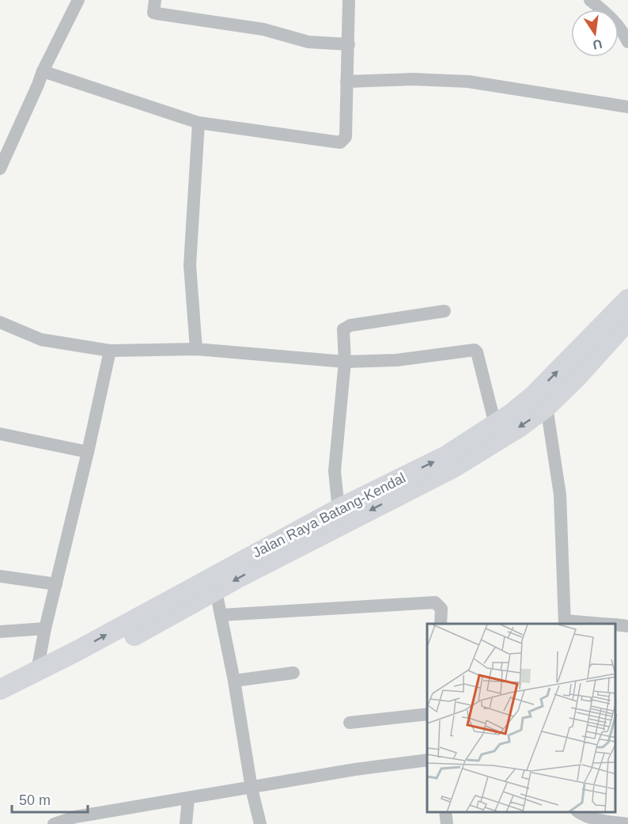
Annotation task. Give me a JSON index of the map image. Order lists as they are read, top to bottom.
{
  "streets": {
    "highway": ["Jalan Raya Batang-Kendal"]
  },
  "scale_bar": "50 m",
  "north": "bottom"
}
